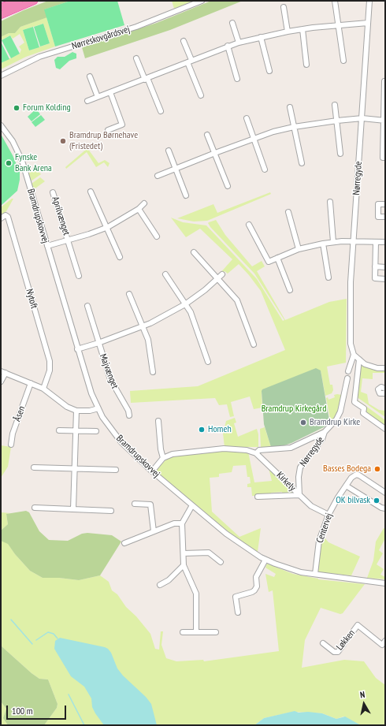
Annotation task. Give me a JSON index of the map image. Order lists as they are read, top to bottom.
{
  "streets": {
    "street": [
      "Nørreskovgårdsvej",
      "Nørregyde",
      "Bramdrupskovvej",
      "Aprilvænget",
      "Nytoft",
      "Majvænget",
      "Åsen",
      "Kirkely",
      "Centervej",
      "Løkken"
    ]
  },
  "crossings": [
    ["Nørregyde", "Kirkely"],
    ["Bramdrupskovvej", "Aprilvænget"],
    ["Bramdrupskovvej", "Majvænget"],
    ["Bramdrupskovvej", "Centervej"]
  ],
  "parks": ["Bramdrup Kirkegård"],
  "places": [
    "Forum Kolding",
    "Bramdrup Børnehave (Fristedet)",
    "Fynske Bank Arena",
    "Bramdrup Kirke",
    "Homeh",
    "Basses Bodega",
    "OK bilvask"
  ],
  "scale_bar": "100 m",
  "north": "top"
}
